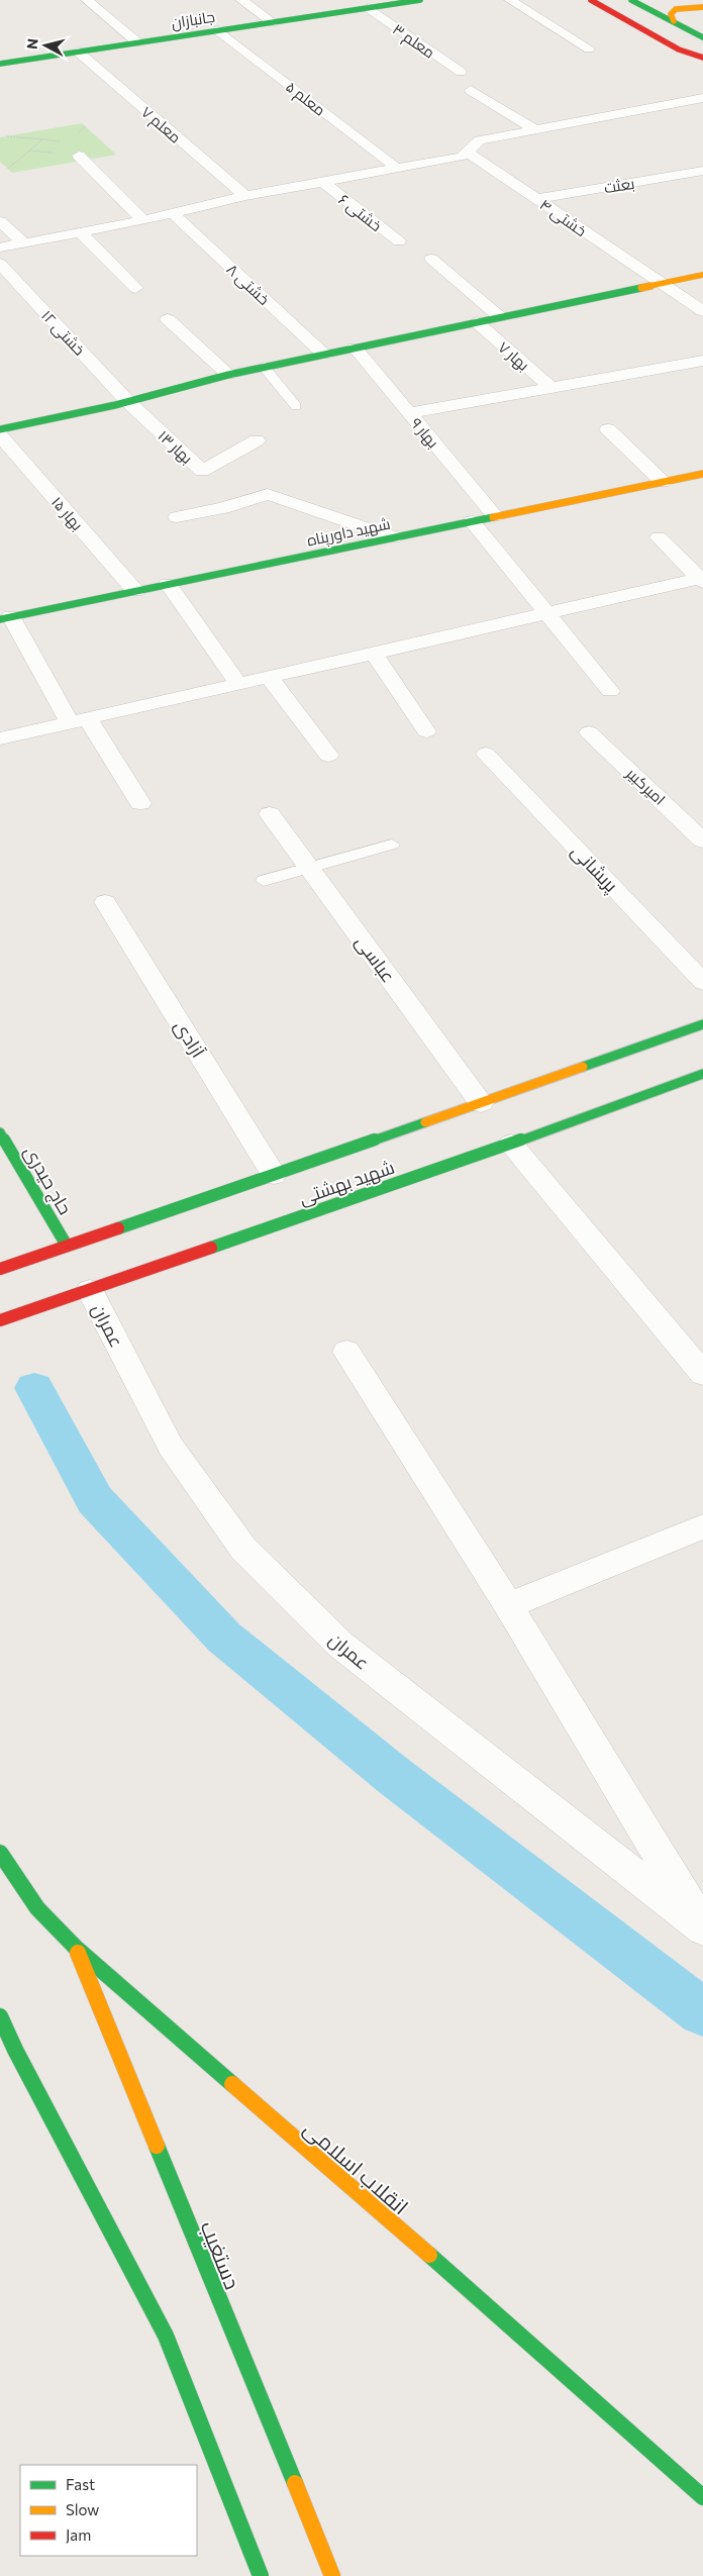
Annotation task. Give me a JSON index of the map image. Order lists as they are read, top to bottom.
{
  "streets": {
    "street": [
      "جانبازان",
      "معلم ۳",
      "معلم ۵",
      "معلم ۷",
      "بعثت",
      "خشتی ۶",
      "خشتی ۴",
      "خشتی ۸",
      "خشتی ۱۲",
      "بهار ۷",
      "بهار ۹",
      "بهار ۱۳",
      "بهار ۱۵",
      "شهید داورپناه",
      "امیرکبیر",
      "پریشانی",
      "عباسی",
      "آزادی",
      "حاج حیدری",
      "شهید بهشتی",
      "عمران",
      "انقلاب اسلامی",
      "دستغیب"
    ]
  },
  "crossings": [
    ["جانبازان", "معلم ۳"],
    ["جانبازان", "معلم ۵"],
    ["جانبازان", "معلم ۷"],
    ["بعثت", "خشتی ۴"],
    ["خشتی ۱۲", "بهار ۱۳"],
    ["بهار ۹", "شهید داورپناه"],
    ["بهار ۱۵", "شهید داورپناه"],
    ["عباسی", "شهید بهشتی"],
    ["آزادی", "شهید بهشتی"],
    ["حاج حیدری", "شهید بهشتی"],
    ["شهید بهشتی", "عمران"],
    ["انقلاب اسلامی", "دستغیب"]
  ],
  "legend": ["Fast", "Slow", "Jam"],
  "north": "left"
}
